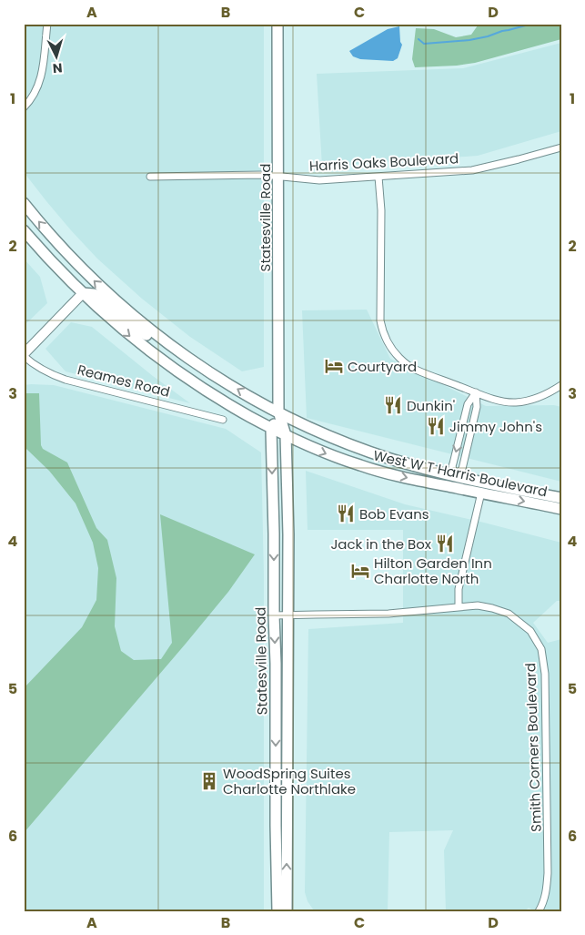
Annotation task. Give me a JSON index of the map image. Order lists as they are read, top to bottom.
{
  "streets": {
    "main road": ["Statesville Road", "Reames Road", "West W T Harris Boulevard"],
    "street": ["Harris Oaks Boulevard", "Smith Corners Boulevard"]
  },
  "crossings": [
    ["Harris Oaks Boulevard", "Statesville Road"],
    ["Statesville Road", "West W T Harris Boulevard"],
    ["Statesville Road", "Smith Corners Boulevard"],
    ["Reames Road", "West W T Harris Boulevard"]
  ],
  "places": {
    "hotel": ["Courtyard", "Hilton Garden Inn Charlotte North"],
    "restaurant": [
      "Dunkin'",
      "Jimmy John's",
      "Bob Evans",
      "Jack in the Box"
    ],
    "building": ["WoodSpring Suites Charlotte Northlake"]
  },
  "north": "bottom",
  "grid": {
    "columns": [
      "A",
      "B",
      "C",
      "D"
    ],
    "rows": [
      "1",
      "2",
      "3",
      "4",
      "5",
      "6"
    ]
  }
}
